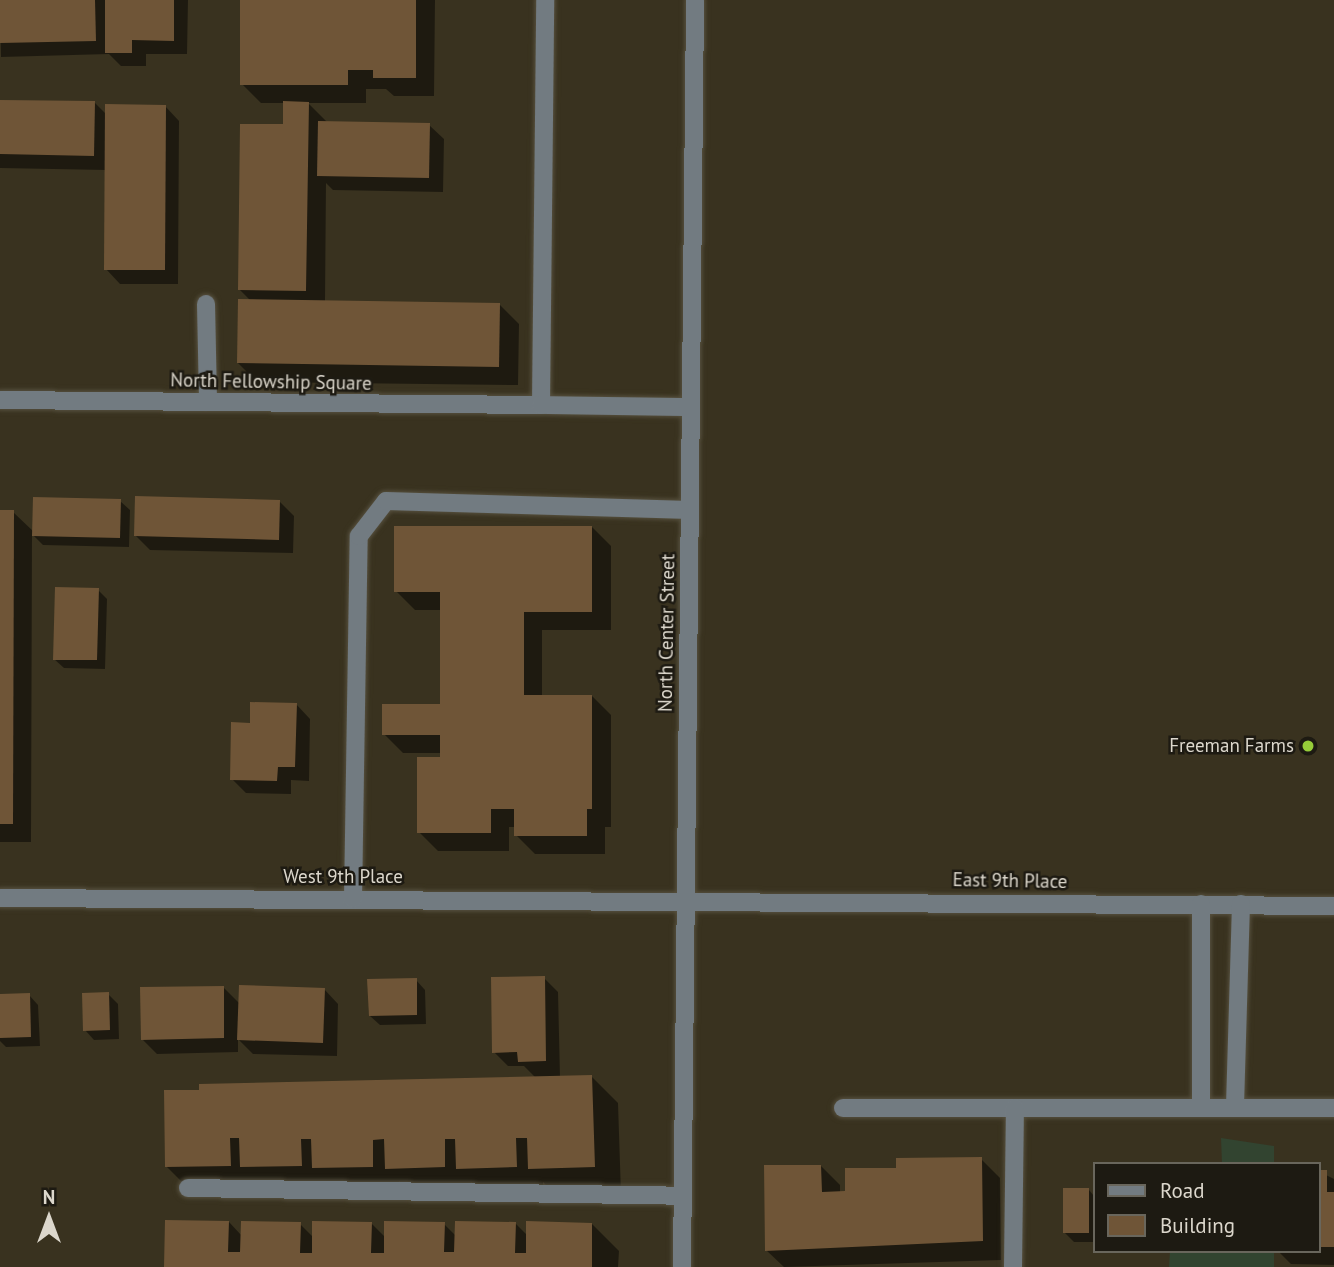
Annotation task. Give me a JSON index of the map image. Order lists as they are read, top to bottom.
{
  "streets": {
    "street": [
      "North Fellowship Square",
      "North Center Street",
      "West 9th Place",
      "East 9th Place"
    ]
  },
  "crossings": [
    ["North Fellowship Square", "North Center Street"],
    ["North Center Street", "West 9th Place"],
    ["North Center Street", "East 9th Place"],
    ["West 9th Place", "East 9th Place"]
  ],
  "places": ["Freeman Farms"],
  "legend": ["Road", "Building"],
  "north": "top"
}
